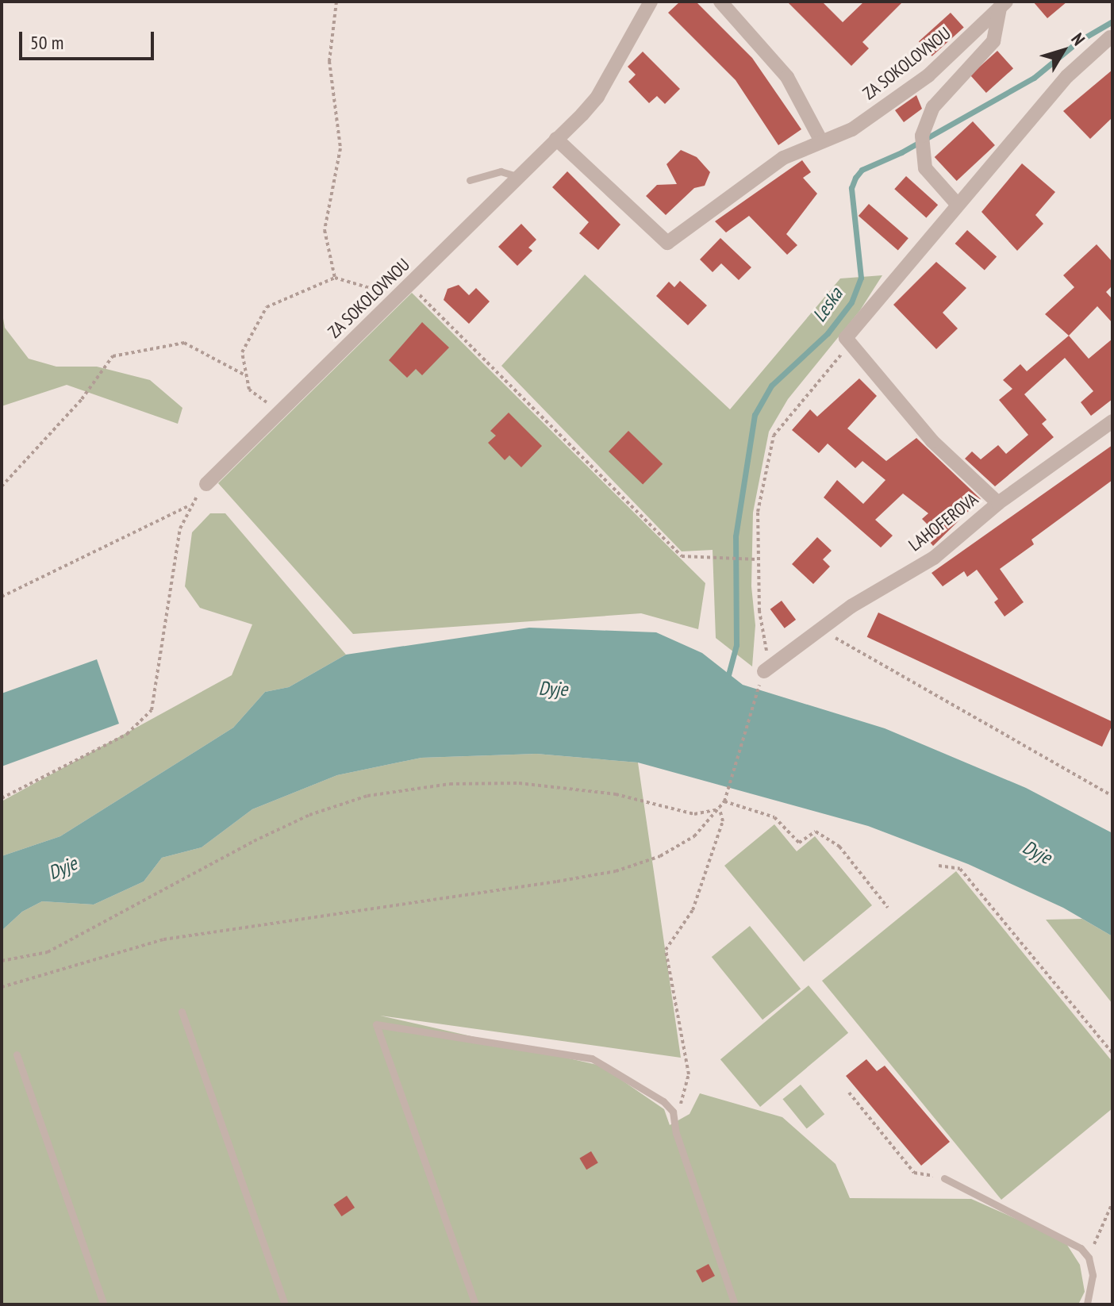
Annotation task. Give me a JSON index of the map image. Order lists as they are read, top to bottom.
{
  "streets": {
    "street": ["ZA SOKOLOVNOU", "LAHOFEROVA"]
  },
  "water": ["Leska", "Dyje"],
  "scale_bar": "50 m",
  "north": "top right"
}
